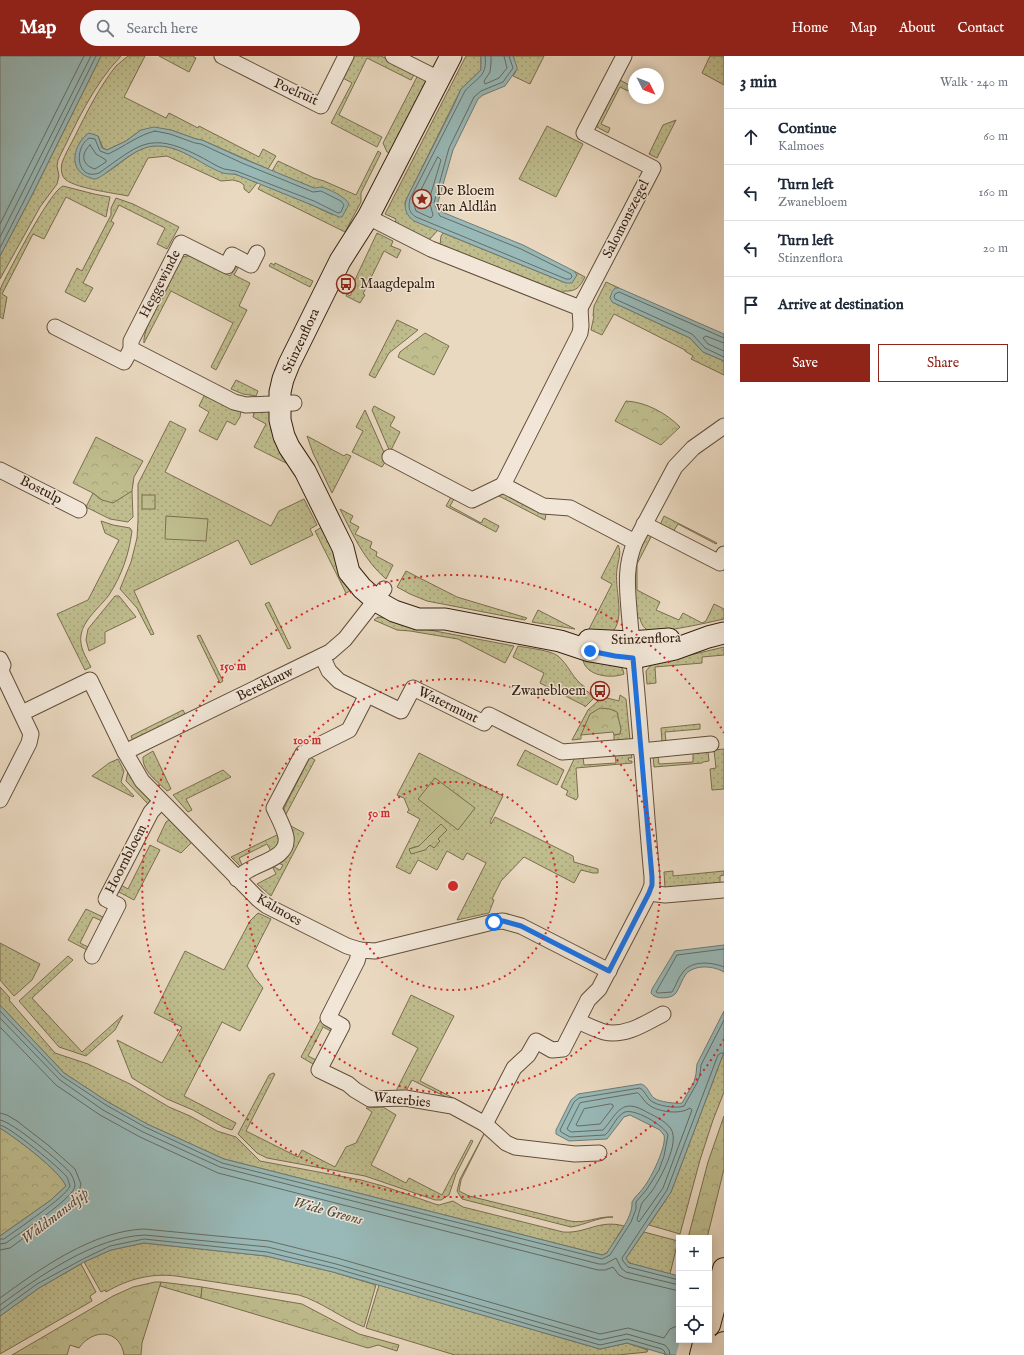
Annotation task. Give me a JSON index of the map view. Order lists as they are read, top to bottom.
{
  "streets": {
    "street": [
      "Poelruit",
      "Salomonszegel",
      "Heggewinde",
      "Stinzenflora",
      "Bostulp",
      "Bereklauw",
      "Watermunt",
      "Hoornbloem",
      "Kalmoes",
      "Waterbies"
    ]
  },
  "crossings": [
    ["Stinzenflora", "Bereklauw"],
    ["Bereklauw", "Watermunt"],
    ["Bereklauw", "Kalmoes"],
    ["Hoornbloem", "Kalmoes"],
    ["Kalmoes", "Waterbies"]
  ],
  "water": ["Wide Greons", "Wâldmansdjip"],
  "places": {
    "place": ["De Bloem van Aldlân"],
    "bus stop": ["Maagdepalm", "Zwanebloem"]
  },
  "north": "bottom right",
  "page": {
    "header": "Map",
    "search": "Search here",
    "nav": [
      "Home",
      "Map",
      "About",
      "Contact"
    ],
    "heading": ["3 min", "Walk · 240 m"],
    "list": [
      ["Continue", "Kalmoes", "60 m"],
      ["Turn left", "Zwanebloem", "160 m"],
      ["Turn left", "Stinzenflora", "20 m"],
      "Arrive at destination"
    ],
    "buttons": ["Save", "Share"],
    "map_buttons": ["+", "−"]
  },
  "rings": ["150 m", "100 m", "50 m"]
}
